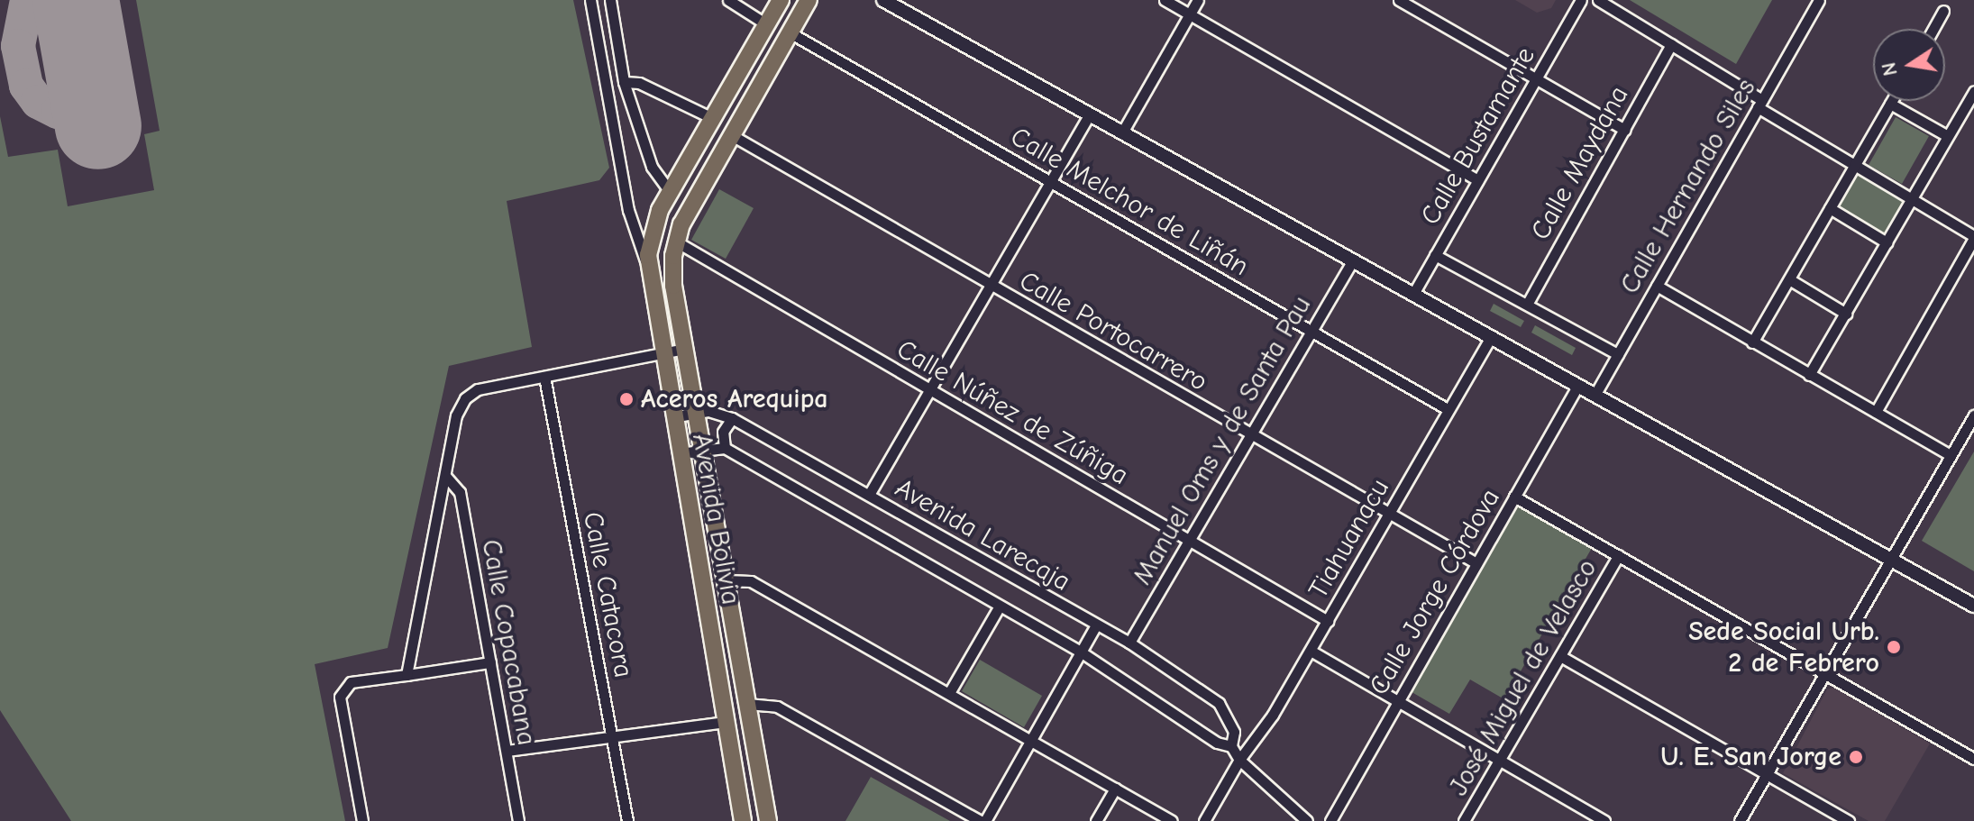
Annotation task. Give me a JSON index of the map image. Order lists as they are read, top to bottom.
{
  "streets": {
    "main road": ["Avenida Bolivia"],
    "street": [
      "Calle Bustamante",
      "Calle Maydana",
      "Calle Hernando Siles",
      "Calle Melchor de Liñán",
      "Calle Portocarrero",
      "Calle Núñez de Zúñiga",
      "Manuel Oms y de Santa Pau",
      "Avenida Larecaja",
      "Tiahuanacu",
      "Calle Jorge Córdova",
      "Calle Catacora",
      "Calle Copacabana",
      "José Miguel de Velasco"
    ]
  },
  "crossings": [
    ["Calle Melchor de Liñán", "Manuel Oms y de Santa Pau"],
    ["Calle Melchor de Liñán", "Avenida Bolivia"],
    ["Calle Melchor de Liñán", "Tiahuanacu"],
    ["Calle Portocarrero", "Manuel Oms y de Santa Pau"],
    ["Calle Portocarrero", "Avenida Bolivia"],
    ["Calle Portocarrero", "Tiahuanacu"],
    ["Calle Portocarrero", "Calle Jorge Córdova"],
    ["Calle Núñez de Zúñiga", "Manuel Oms y de Santa Pau"],
    ["Calle Núñez de Zúñiga", "Avenida Bolivia"],
    ["Calle Núñez de Zúñiga", "Tiahuanacu"],
    ["Manuel Oms y de Santa Pau", "Avenida Larecaja"],
    ["Avenida Bolivia", "Avenida Larecaja"],
    ["Avenida Larecaja", "Tiahuanacu"]
  ],
  "places": ["Aceros Arequipa", "Sede Social Urb. 2 de Febrero", "U. E. San Jorge"],
  "north": "left"
}
